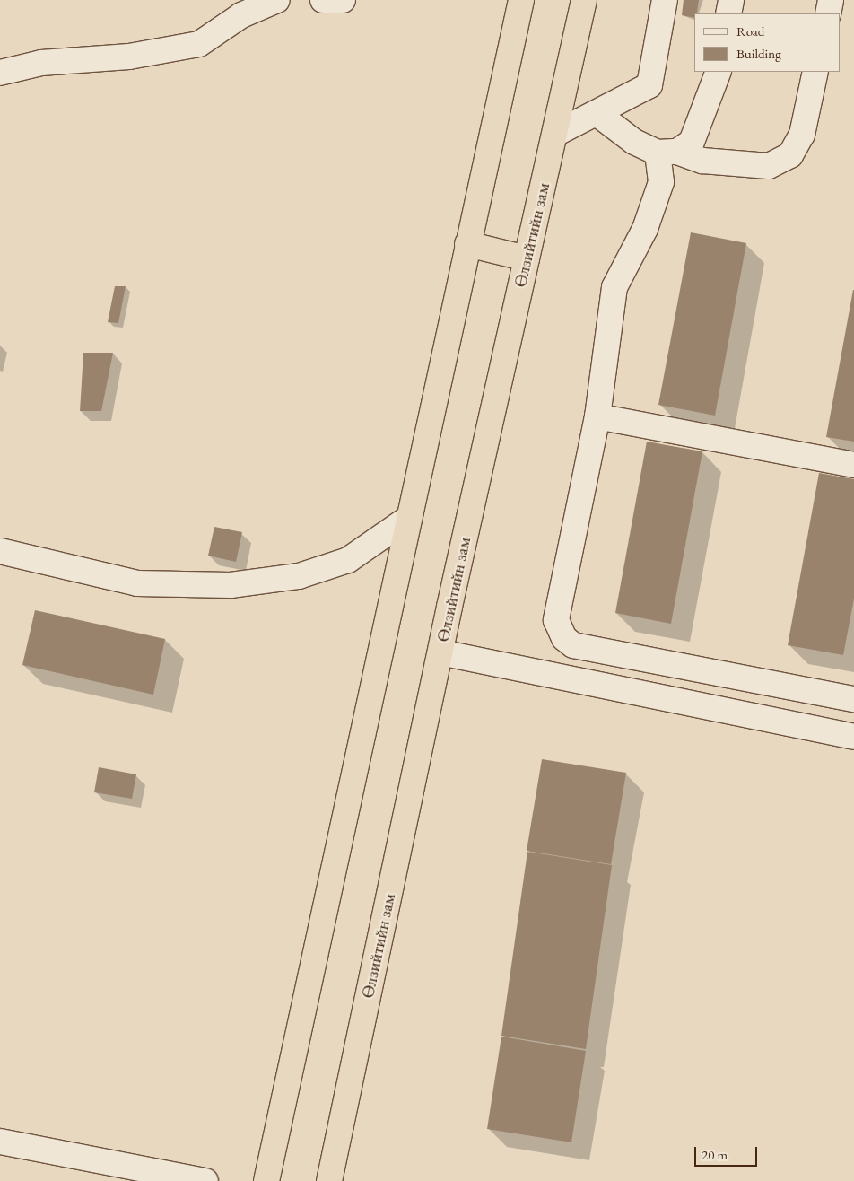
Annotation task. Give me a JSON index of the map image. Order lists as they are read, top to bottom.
{
  "streets": {
    "highway": ["Өлзийтийн зам"]
  },
  "legend": ["Road", "Building"],
  "scale_bar": "20 m"
}
